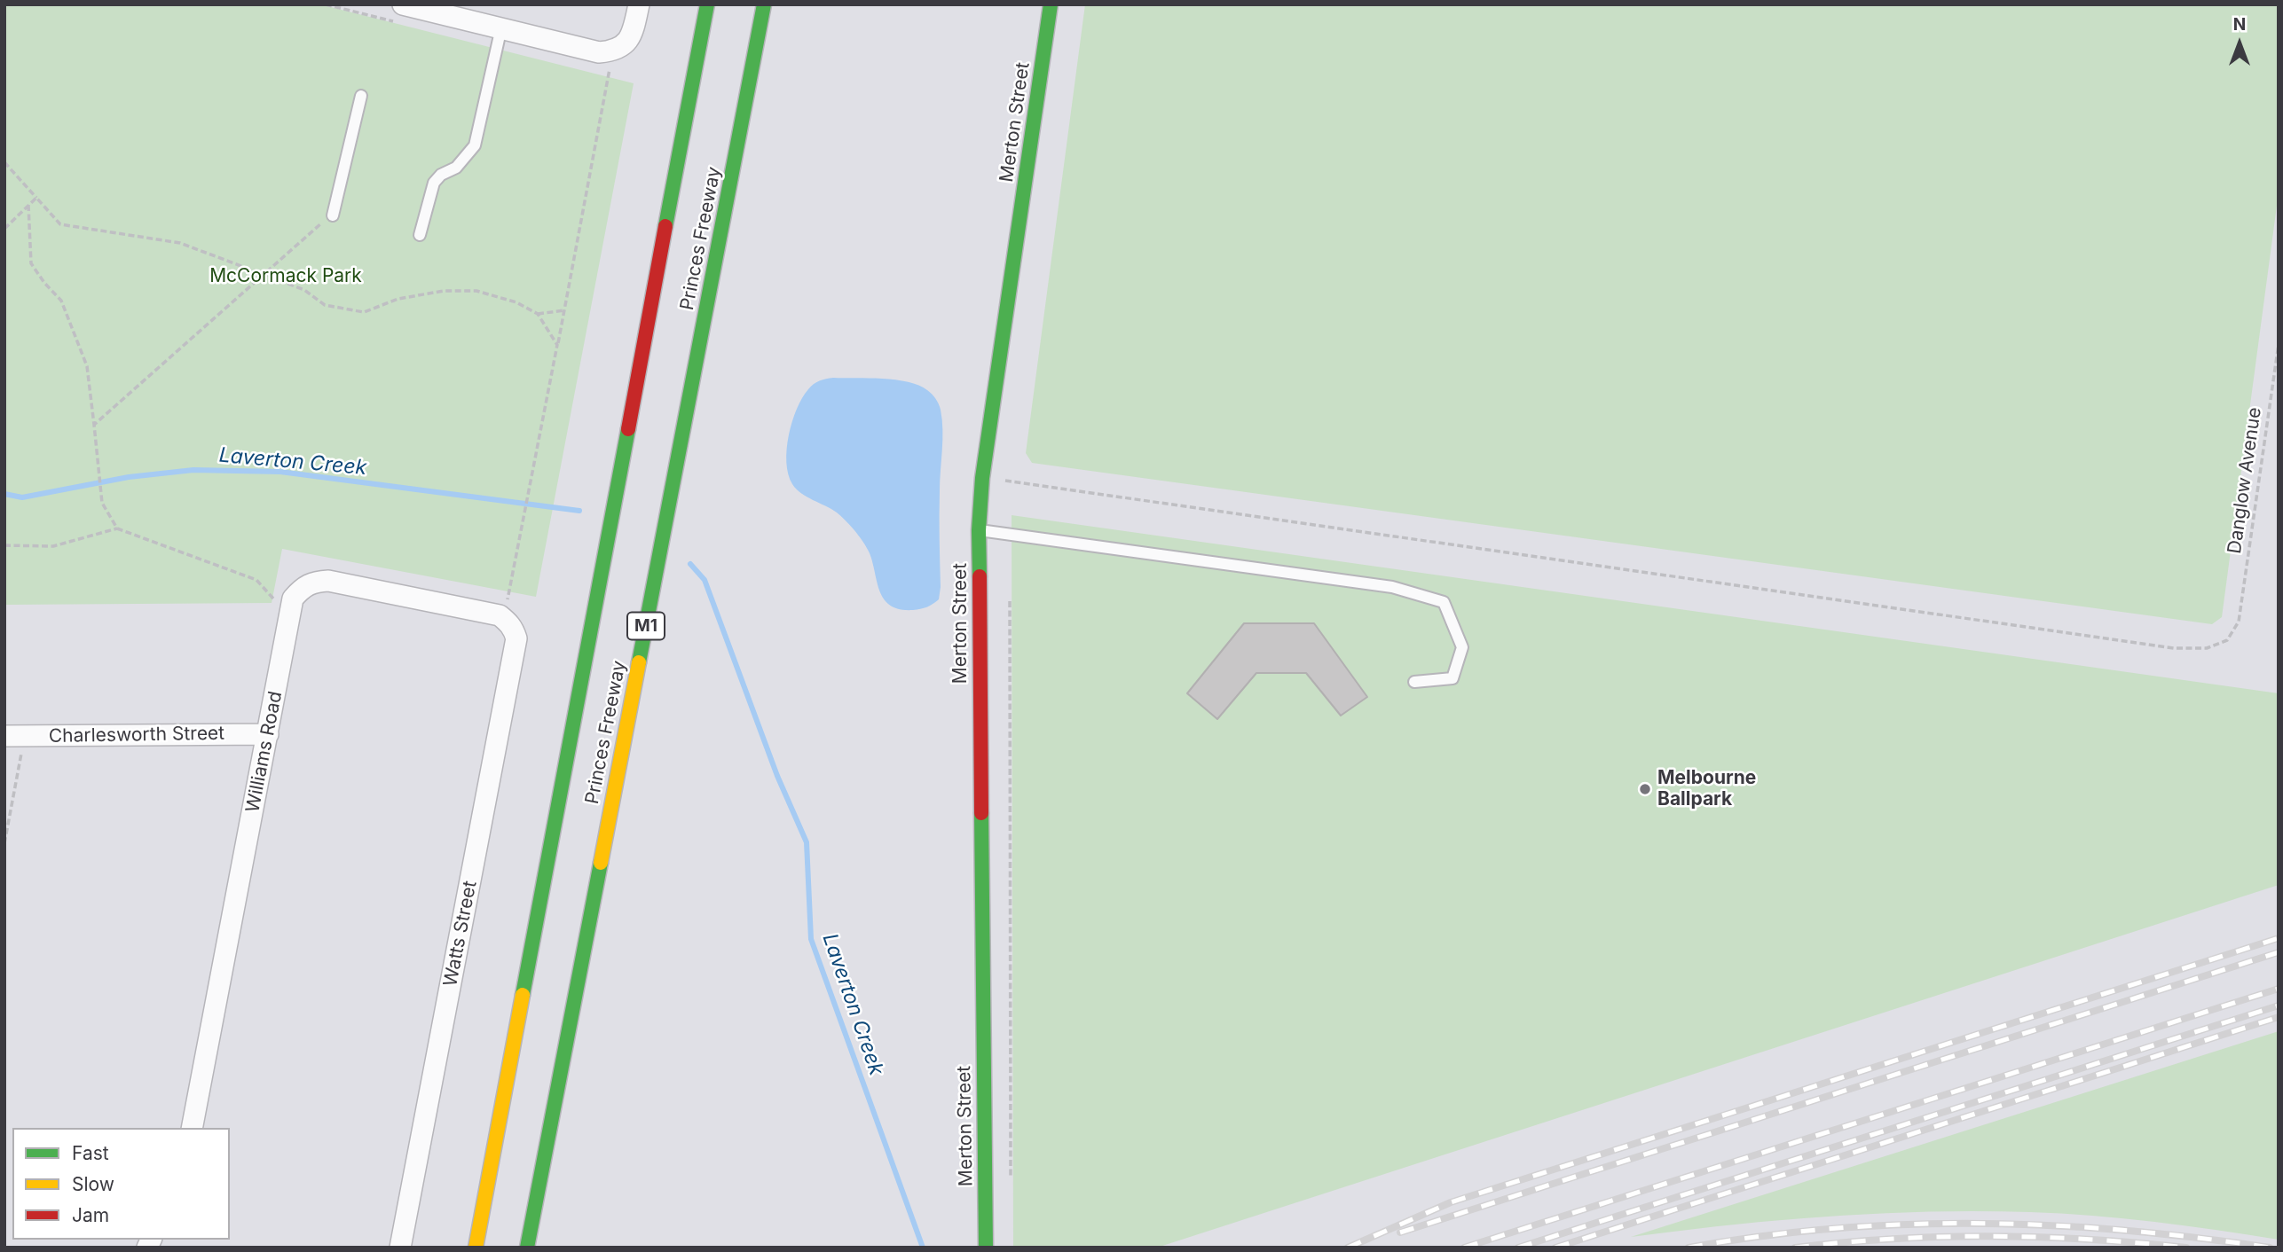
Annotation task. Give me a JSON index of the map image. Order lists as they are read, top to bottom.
{
  "streets": {
    "main road": ["Merton Street", "Princes Freeway", "M1"],
    "street": ["Charlesworth Street", "Williams Road", "Watts Street"],
    "path": ["Danglow Avenue"]
  },
  "crossings": [
    ["Merton Street", "Danglow Avenue"],
    ["Charlesworth Street", "Williams Road"],
    ["Williams Road", "Watts Street"]
  ],
  "water": ["Laverton Creek"],
  "parks": ["McCormack Park"],
  "places": ["Melbourne Ballpark"],
  "legend": ["Fast", "Slow", "Jam"],
  "north": "top"
}
